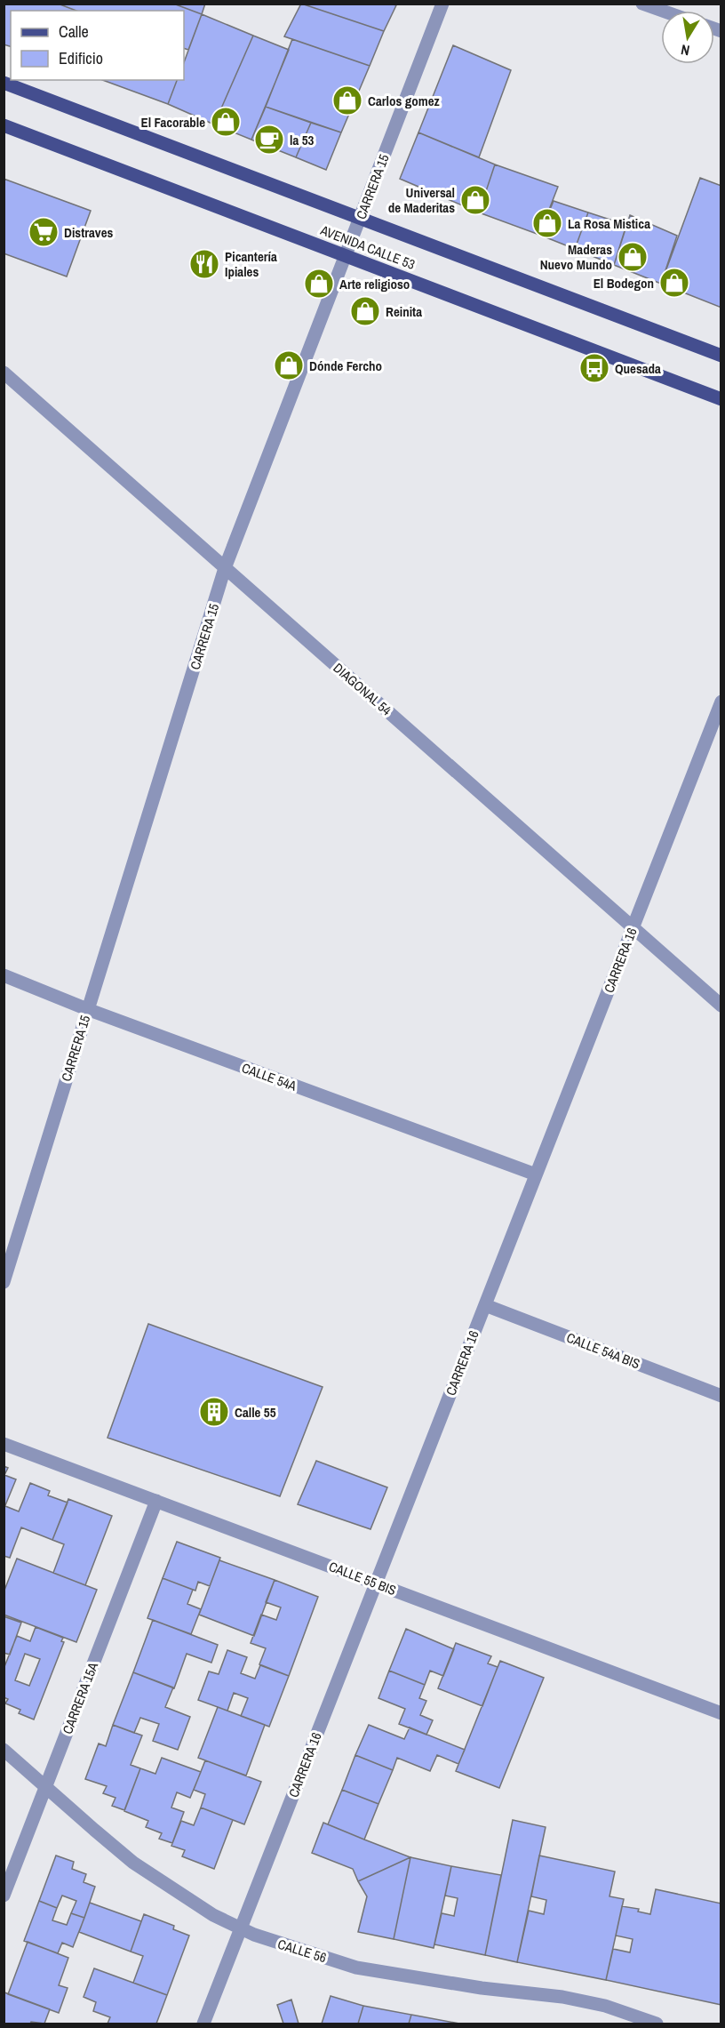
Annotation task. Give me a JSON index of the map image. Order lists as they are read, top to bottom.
{
  "streets": {
    "main road": ["AVENIDA CALLE 53"],
    "street": [
      "CARRERA 15",
      "DIAGONAL 54",
      "CARRERA 16",
      "CALLE 54A",
      "CALLE 54A BIS",
      "CALLE 55 BIS",
      "CARRERA 15A",
      "CALLE 56"
    ]
  },
  "crossings": [
    ["CARRERA 15", "AVENIDA CALLE 53"],
    ["CARRERA 15", "DIAGONAL 54"],
    ["CARRERA 15", "CALLE 54A"],
    ["DIAGONAL 54", "CARRERA 16"],
    ["CARRERA 16", "CALLE 54A"],
    ["CARRERA 16", "CALLE 54A BIS"],
    ["CARRERA 16", "CALLE 55 BIS"],
    ["CARRERA 16", "CALLE 56"],
    ["CALLE 55 BIS", "CARRERA 15A"],
    ["CARRERA 15A", "CALLE 56"]
  ],
  "places": {
    "shop": [
      "Carlos gomez",
      "El Facorable",
      "Universal de Maderitas",
      "La Rosa Mistica",
      "Maderas Nuevo Mundo",
      "El Bodegon",
      "Arte religioso",
      "Reinita",
      "Dónde Fercho"
    ],
    "cafe": ["la 53"],
    "supermarket": ["Distraves"],
    "restaurant": ["Picantería Ipiales"],
    "bus stop": ["Quesada"],
    "building": ["Calle 55"]
  },
  "legend": ["Calle", "Edificio"],
  "north": "bottom"
}
